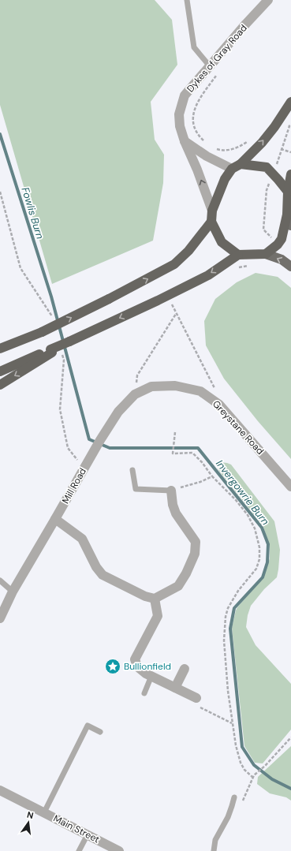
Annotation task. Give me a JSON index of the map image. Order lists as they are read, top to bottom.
{
  "streets": {
    "street": [
      "Dykes of Gray Road",
      "Greystane Road",
      "Mill Road",
      "Main Street"
    ]
  },
  "crossings": [
    ["Greystane Road", "Mill Road"]
  ],
  "water": ["Fowlis Burn", "Invergowrie Burn"],
  "places": {
    "place": ["Bullionfield"]
  },
  "north": "top"
}
